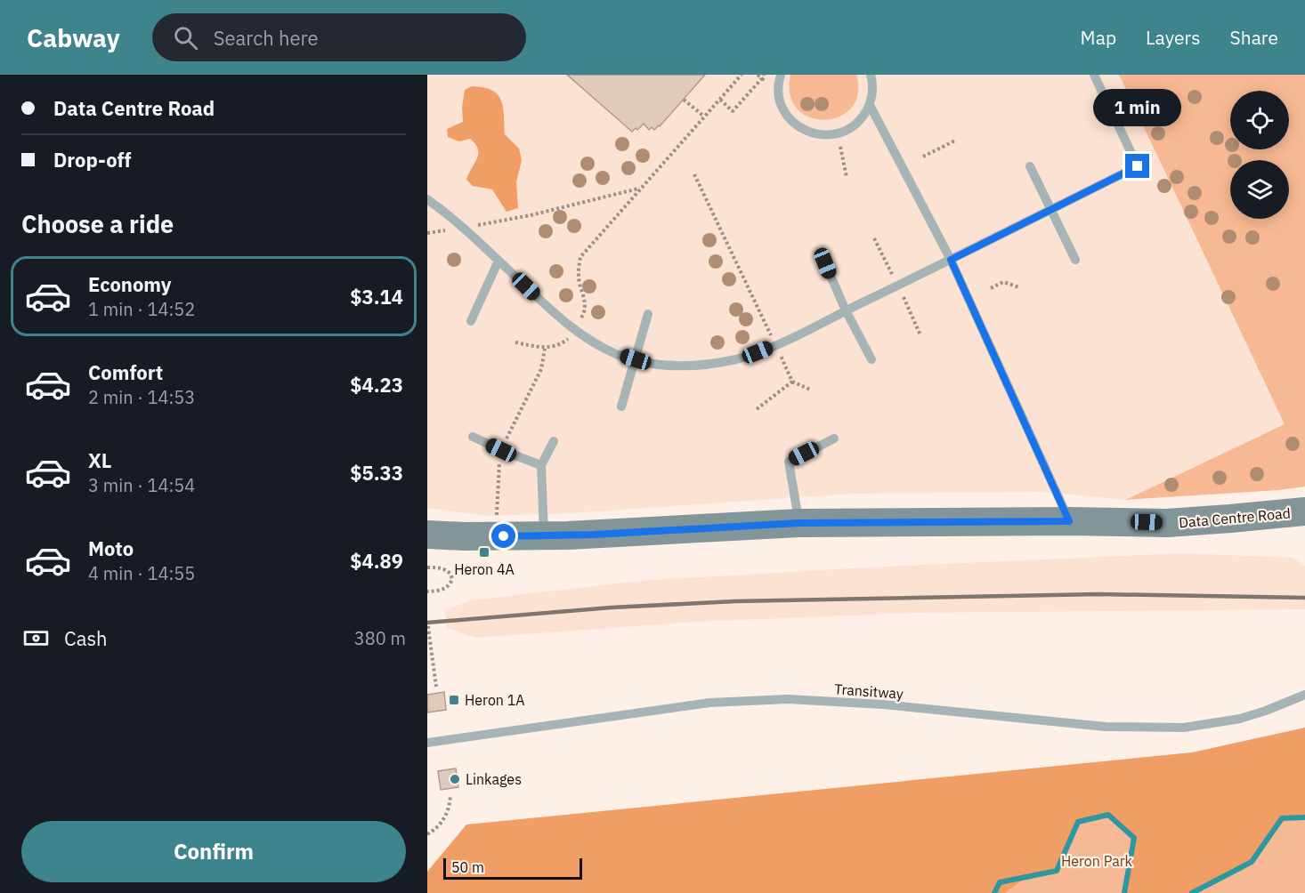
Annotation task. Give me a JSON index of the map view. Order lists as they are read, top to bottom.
{
  "streets": {
    "main road": ["Data Centre Road"],
    "lane": ["Transitway"]
  },
  "parks": ["Heron Park"],
  "places": {
    "transit": ["Heron 4A", "Heron 1A"],
    "other": ["Linkages"]
  },
  "scale_bar": "50 m",
  "page": {
    "header": "Cabway",
    "search": "Search here",
    "nav": ["Map", "Layers", "Share"],
    "banner": ["Data Centre Road", "Drop-off"],
    "bubble": "1 min",
    "heading": "Choose a ride",
    "list": [
      {
        "name": "Economy",
        "note": "1 min · 14:52",
        "value": "$3.14"
      },
      {
        "name": "Comfort",
        "note": "2 min · 14:53",
        "value": "$4.23"
      },
      {
        "name": "XL",
        "note": "3 min · 14:54",
        "value": "$5.33"
      },
      {
        "name": "Moto",
        "note": "4 min · 14:55",
        "value": "$4.89"
      }
    ],
    "pay": ["Cash", "380 m"],
    "buttons": "Confirm",
    "scale": "50 m"
  }
}
